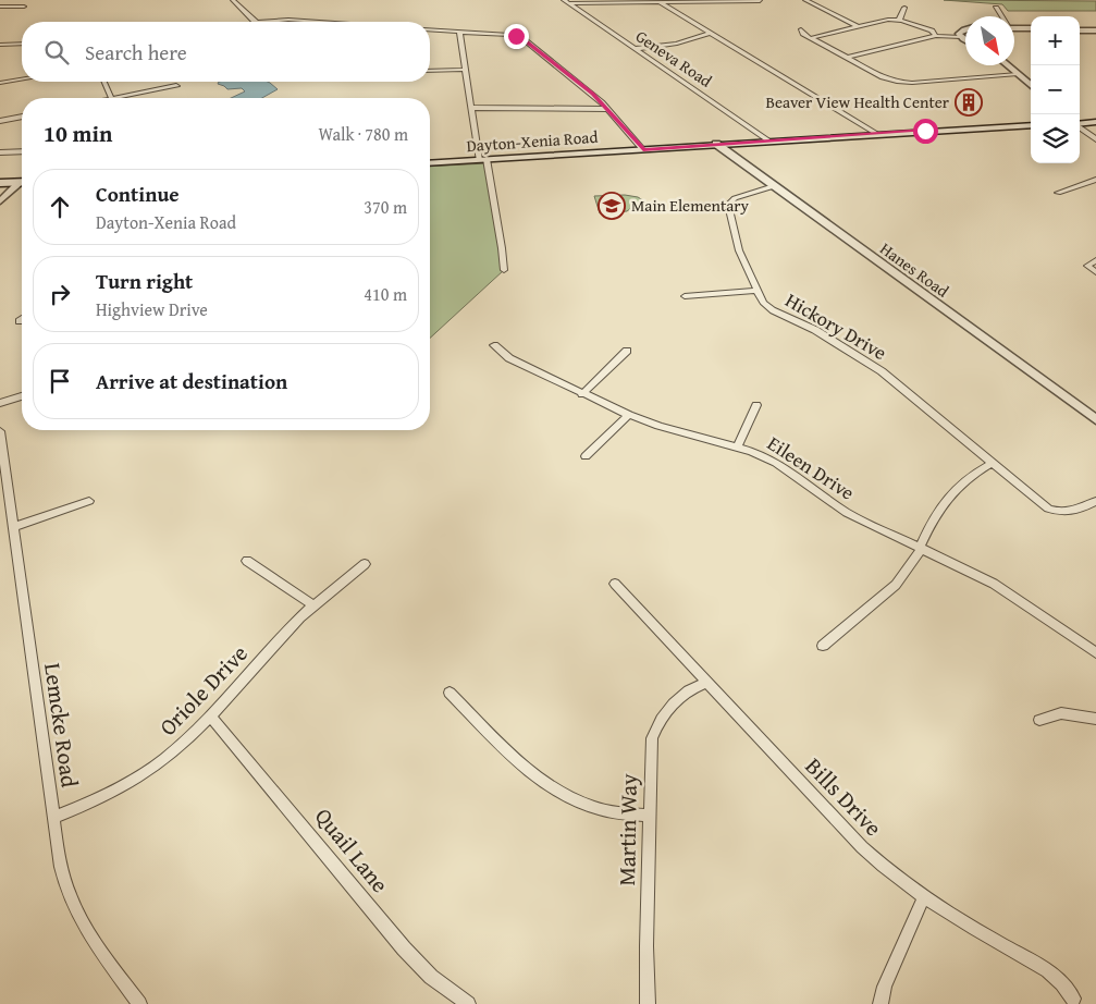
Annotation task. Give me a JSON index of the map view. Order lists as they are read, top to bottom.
{
  "streets": {
    "main road": ["Dayton-Xenia Road"],
    "street": [
      "Geneva Road",
      "Hanes Road",
      "Hickory Drive",
      "Eileen Drive",
      "Oriole Drive",
      "Lemcke Road",
      "Bills Drive",
      "Martin Way",
      "Quail Lane"
    ]
  },
  "crossings": [
    ["Geneva Road", "Dayton-Xenia Road"],
    ["Dayton-Xenia Road", "Hanes Road"],
    ["Hanes Road", "Hickory Drive"],
    ["Oriole Drive", "Lemcke Road"],
    ["Oriole Drive", "Quail Lane"],
    ["Bills Drive", "Martin Way"]
  ],
  "places": {
    "building": ["Beaver View Health Center"],
    "school or university": ["Main Elementary"]
  },
  "north": "bottom right",
  "page": {
    "map_buttons": ["+", "−"],
    "search": "Search here",
    "heading": ["10 min", "Walk · 780 m"],
    "list": [
      ["Continue", "Dayton-Xenia Road", "370 m"],
      ["Turn right", "Highview Drive", "410 m"],
      "Arrive at destination"
    ]
  }
}
